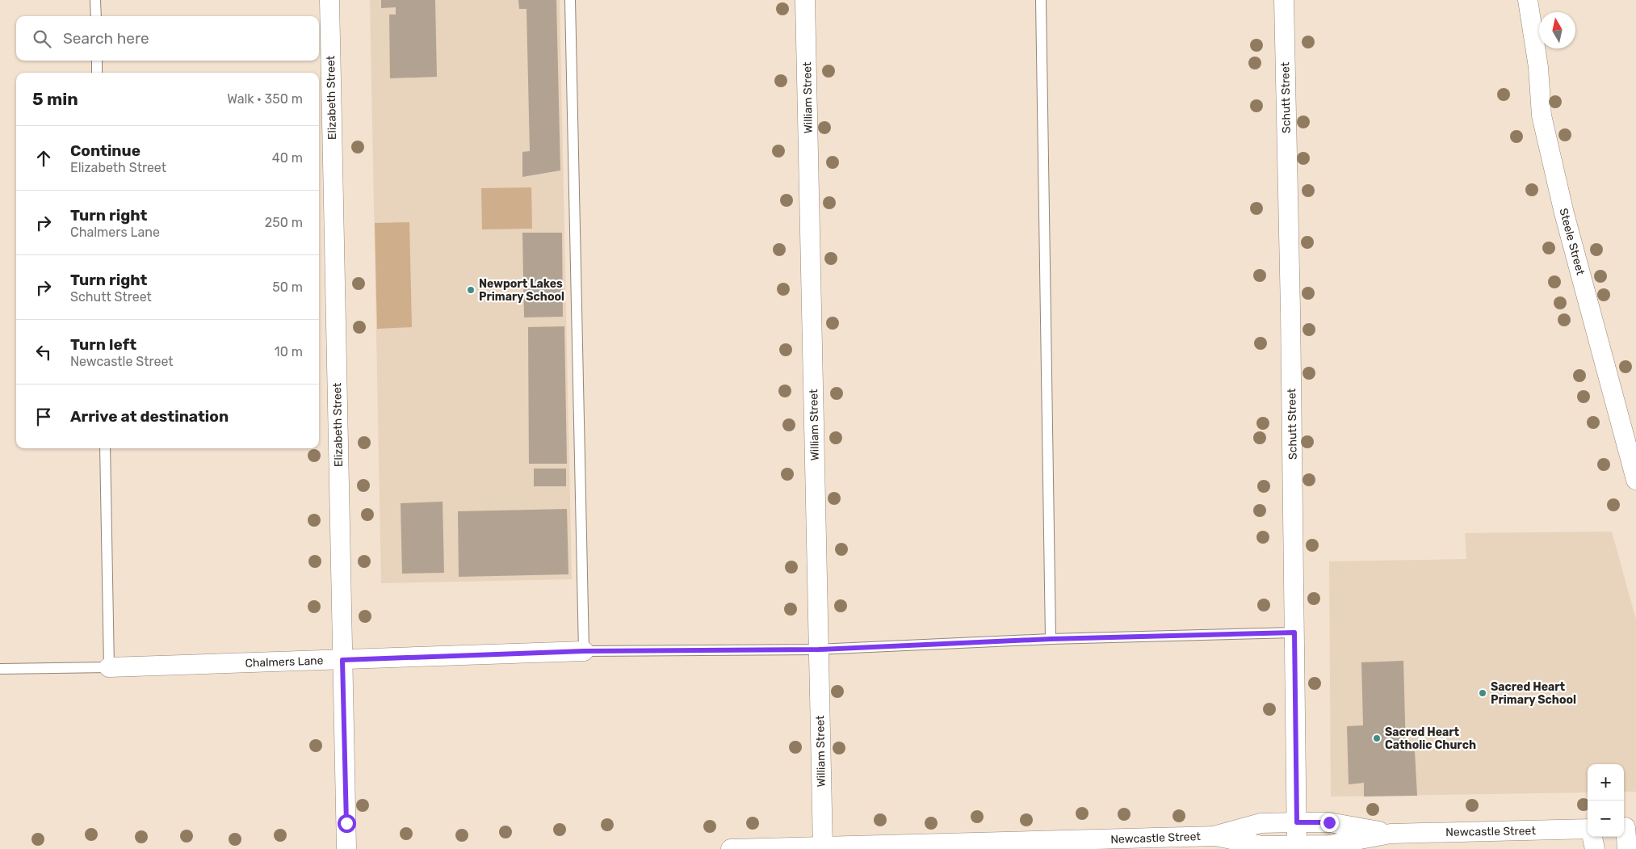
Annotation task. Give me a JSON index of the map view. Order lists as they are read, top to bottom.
{
  "streets": {
    "street": [
      "Elizabeth Street",
      "William Street",
      "Schutt Street",
      "Steele Street",
      "Chalmers Lane",
      "Newcastle Street"
    ]
  },
  "crossings": [
    ["Elizabeth Street", "Chalmers Lane"],
    ["William Street", "Chalmers Lane"],
    ["William Street", "Newcastle Street"],
    ["Schutt Street", "Chalmers Lane"],
    ["Schutt Street", "Newcastle Street"]
  ],
  "places": ["Newport Lakes Primary School", "Sacred Heart Primary School", "Sacred Heart Catholic Church"],
  "north": "top",
  "page": {
    "search": "Search here",
    "heading": ["5 min", "Walk · 350 m"],
    "list": [
      ["Continue", "Elizabeth Street", "40 m"],
      ["Turn right", "Chalmers Lane", "250 m"],
      ["Turn right", "Schutt Street", "50 m"],
      ["Turn left", "Newcastle Street", "10 m"],
      "Arrive at destination"
    ],
    "map_buttons": ["+", "−"]
  }
}
